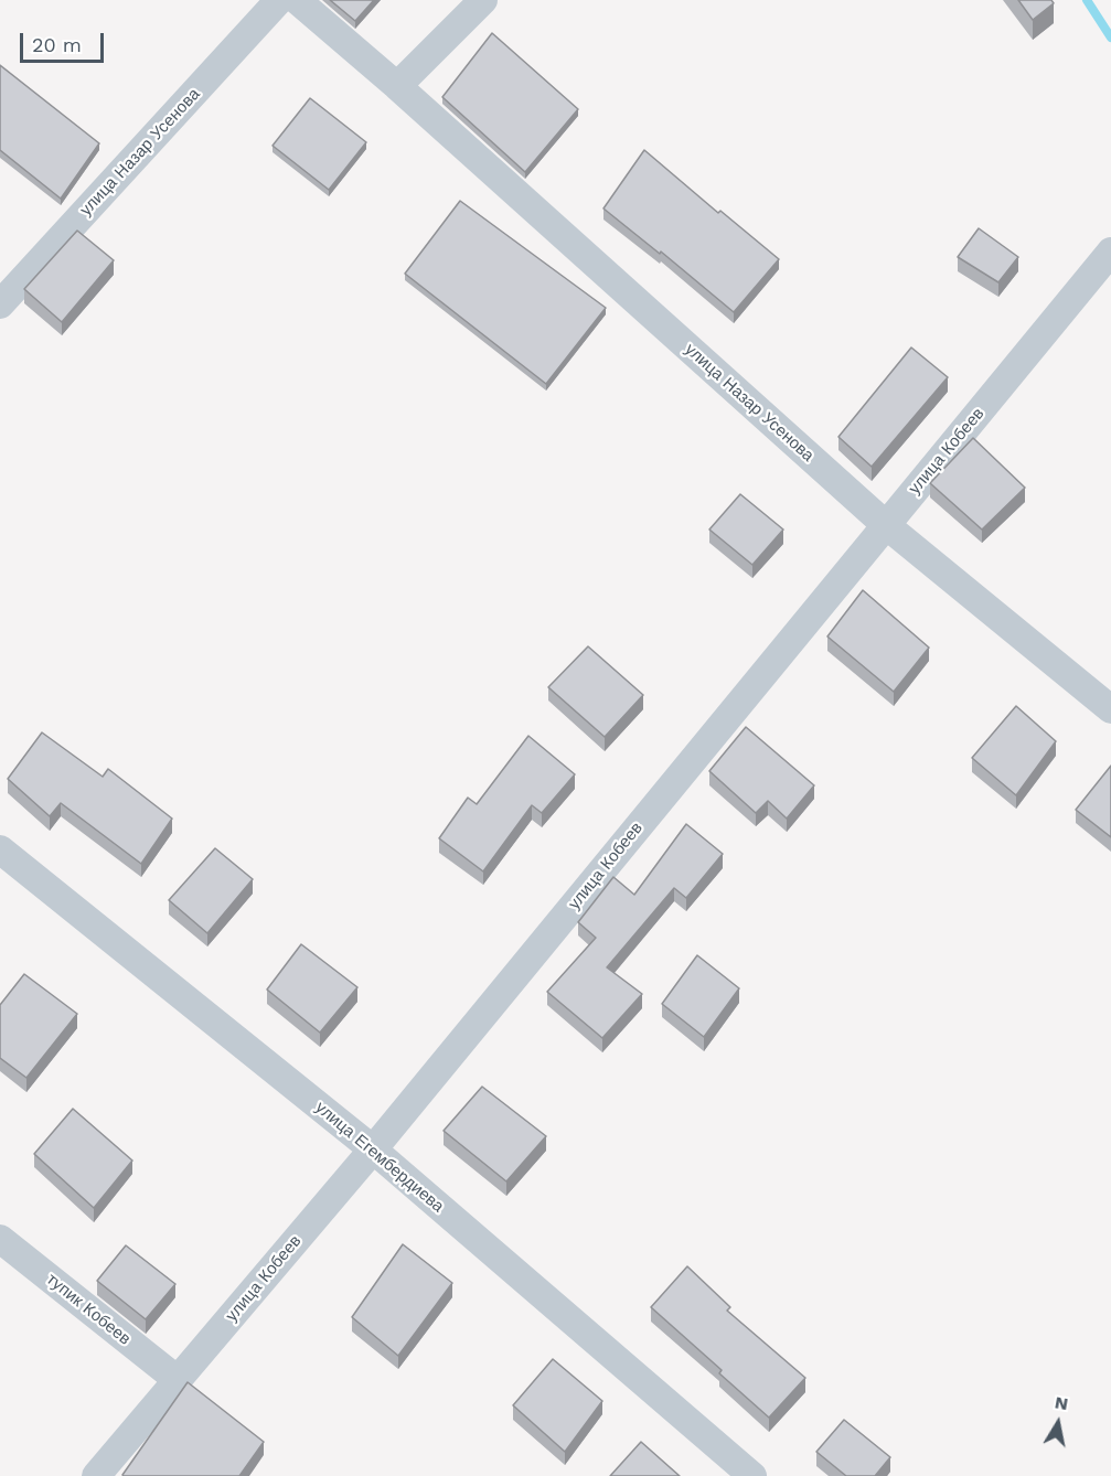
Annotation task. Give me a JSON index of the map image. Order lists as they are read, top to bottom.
{
  "streets": {
    "street": [
      "улица Назар Усенова",
      "улица Кобеев",
      "улица Егембердиева",
      "тупик Кобеев"
    ]
  },
  "crossings": [
    ["улица Назар Усенова", "улица Кобеев"],
    ["улица Кобеев", "улица Егембердиева"],
    ["улица Кобеев", "тупик Кобеев"]
  ],
  "scale_bar": "20 m",
  "north": "top"
}
